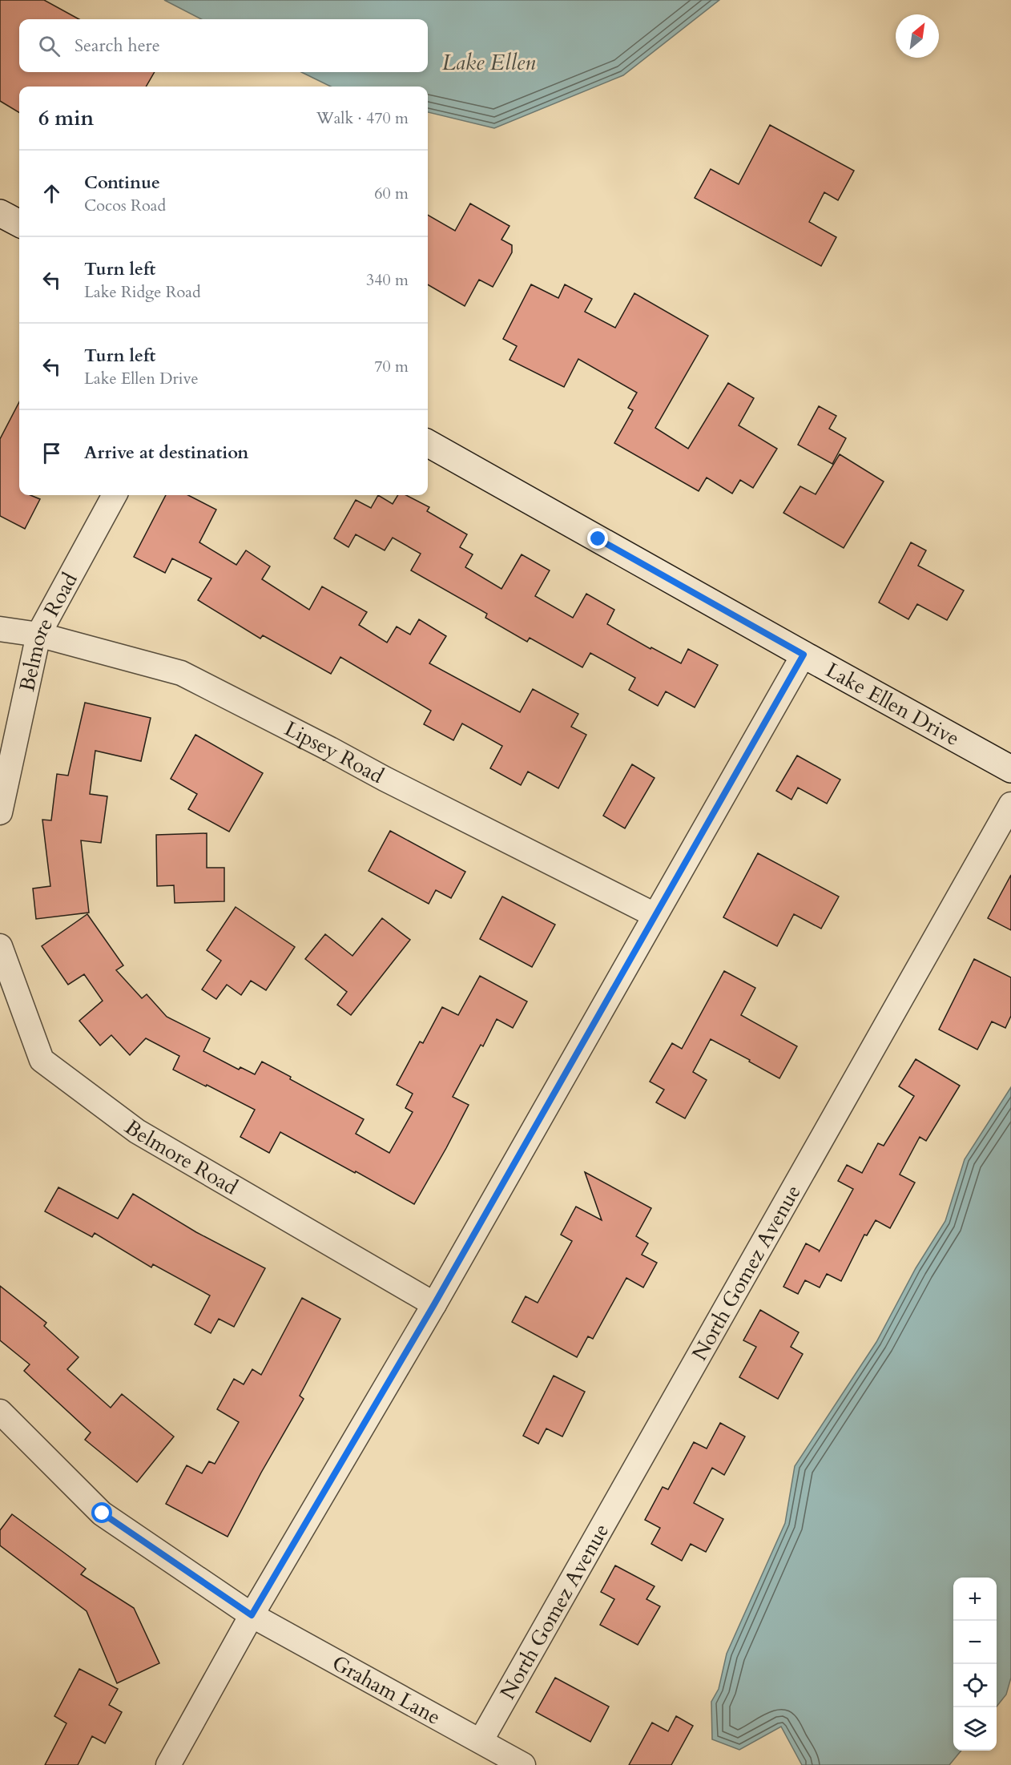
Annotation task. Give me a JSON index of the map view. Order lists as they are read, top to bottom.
{
  "streets": {
    "street": [
      "Belmore Road",
      "Lake Ellen Drive",
      "Lipsey Road",
      "North Gomez Avenue",
      "Graham Lane"
    ]
  },
  "crossings": [
    ["Belmore Road", "Lipsey Road"],
    ["North Gomez Avenue", "Graham Lane"]
  ],
  "water": ["Lake Ellen"],
  "north": "top right",
  "page": {
    "search": "Search here",
    "heading": ["6 min", "Walk · 470 m"],
    "list": [
      ["Continue", "Cocos Road", "60 m"],
      ["Turn left", "Lake Ridge Road", "340 m"],
      ["Turn left", "Lake Ellen Drive", "70 m"],
      "Arrive at destination"
    ],
    "map_buttons": ["+", "−"]
  }
}
